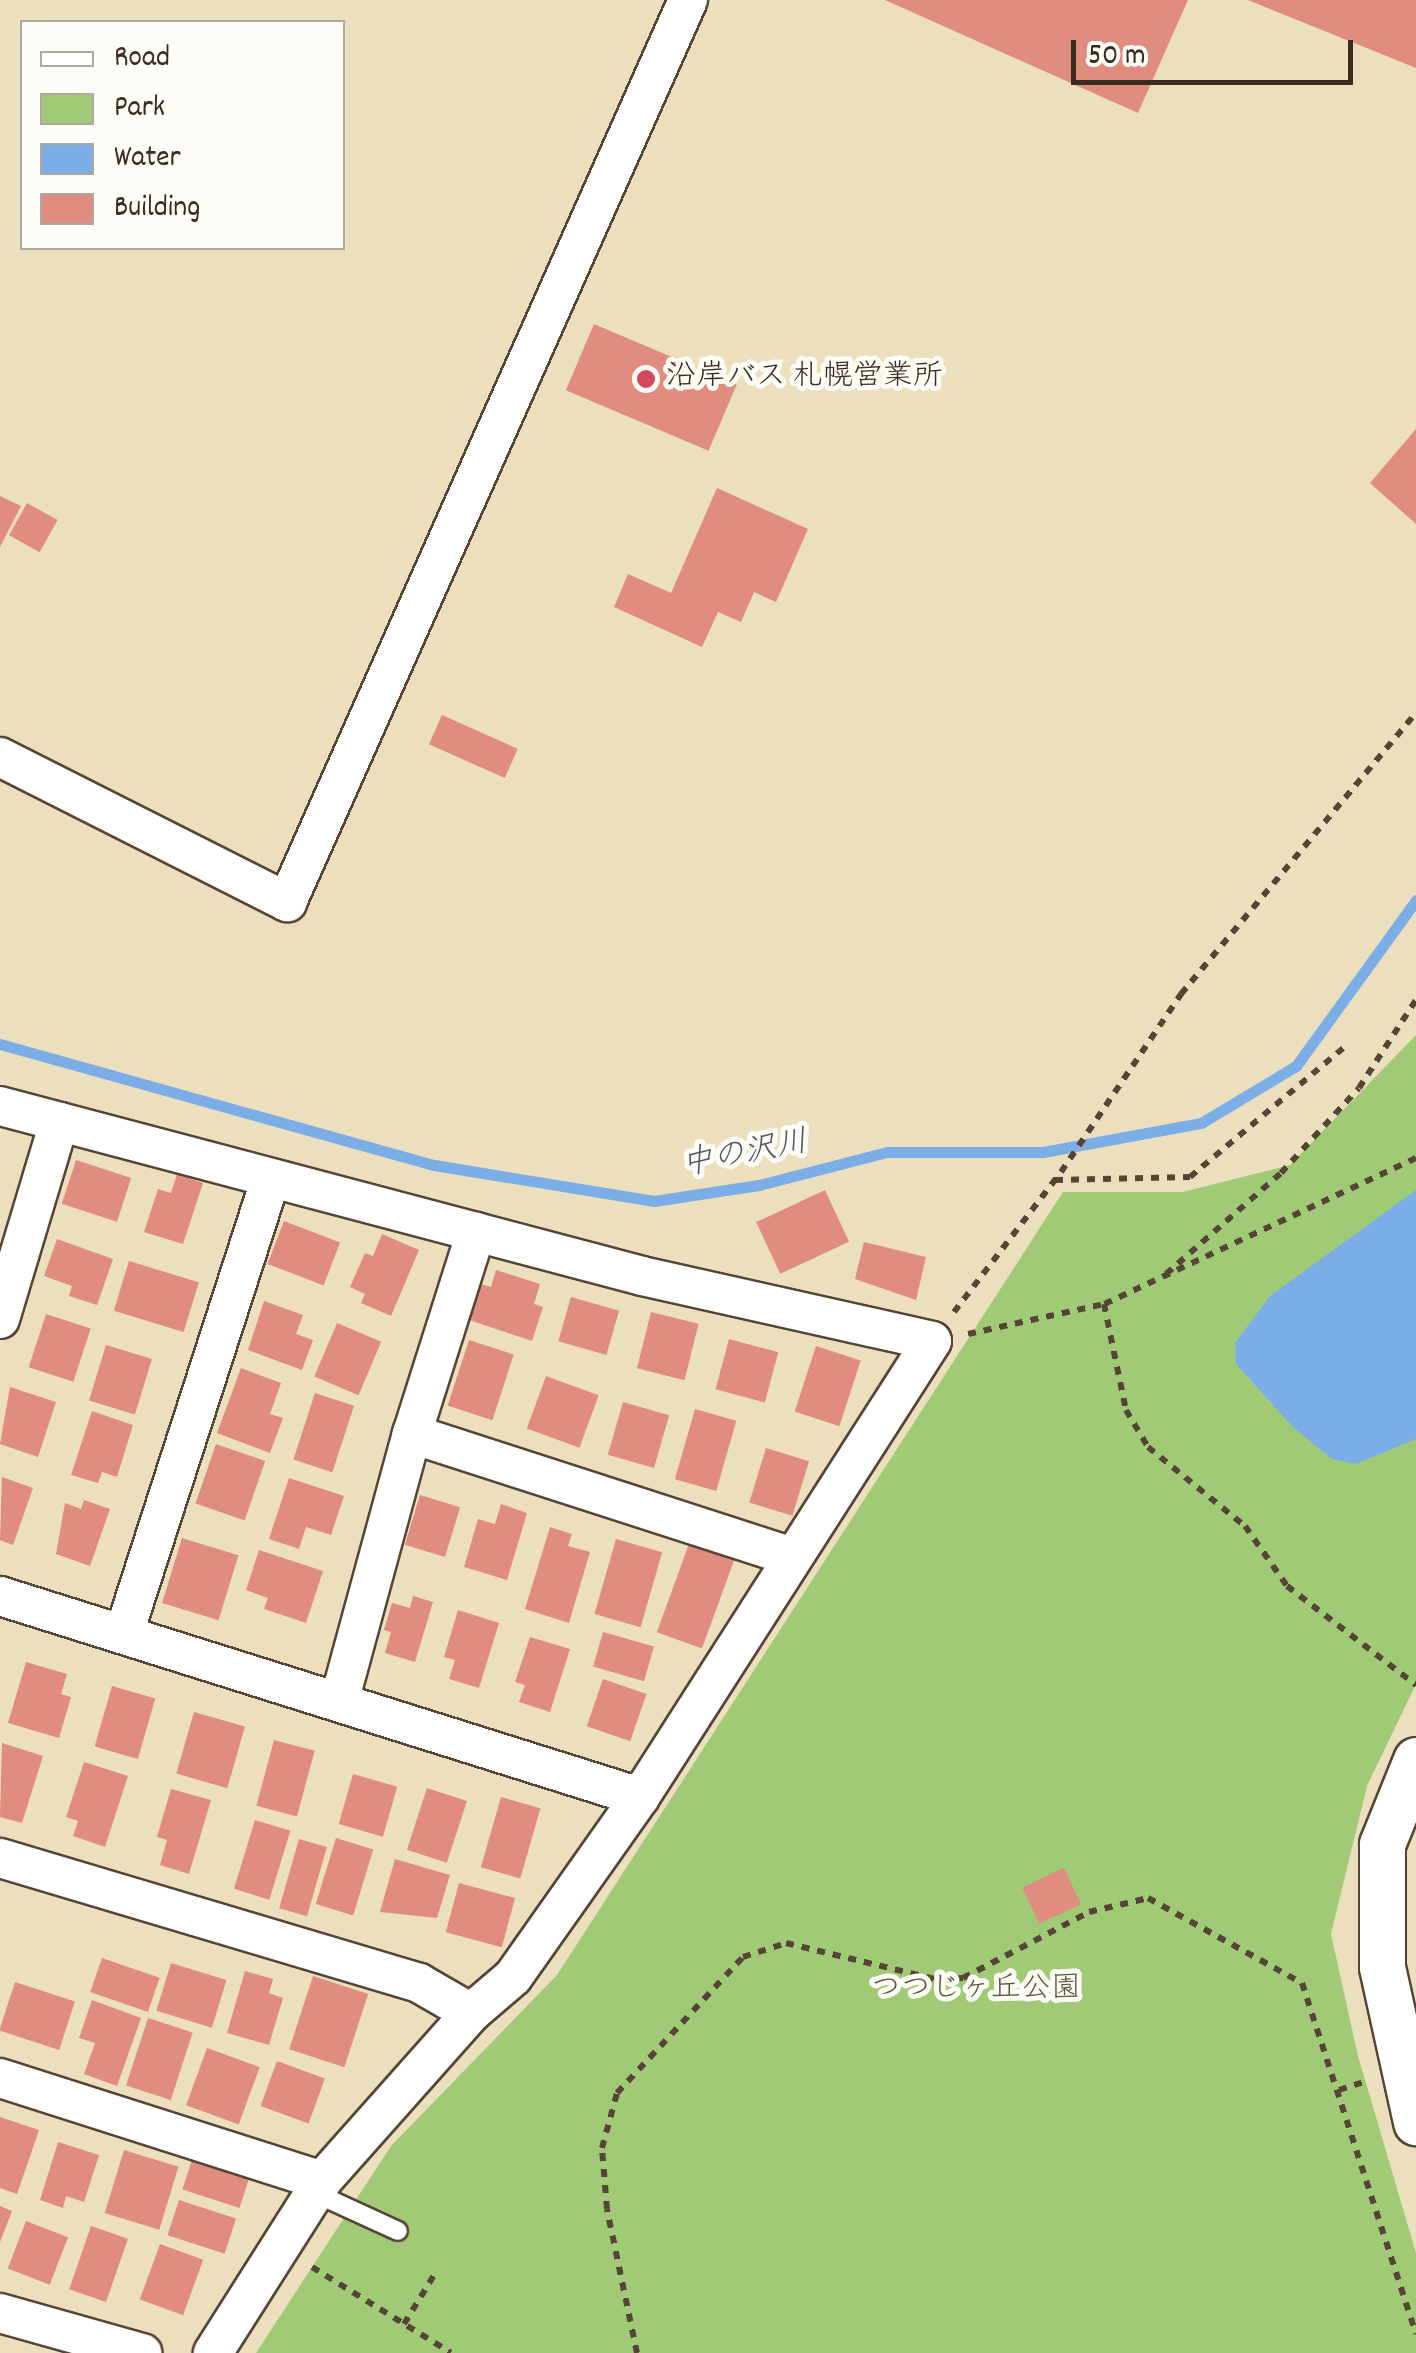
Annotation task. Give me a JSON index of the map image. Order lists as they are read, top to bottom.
{
  "water": ["中の沢川"],
  "parks": ["つつじヶ丘公園"],
  "places": ["沿岸バス 札幌営業所"],
  "legend": [
    "Road",
    "Park",
    "Water",
    "Building"
  ],
  "scale_bar": "50 m"
}
